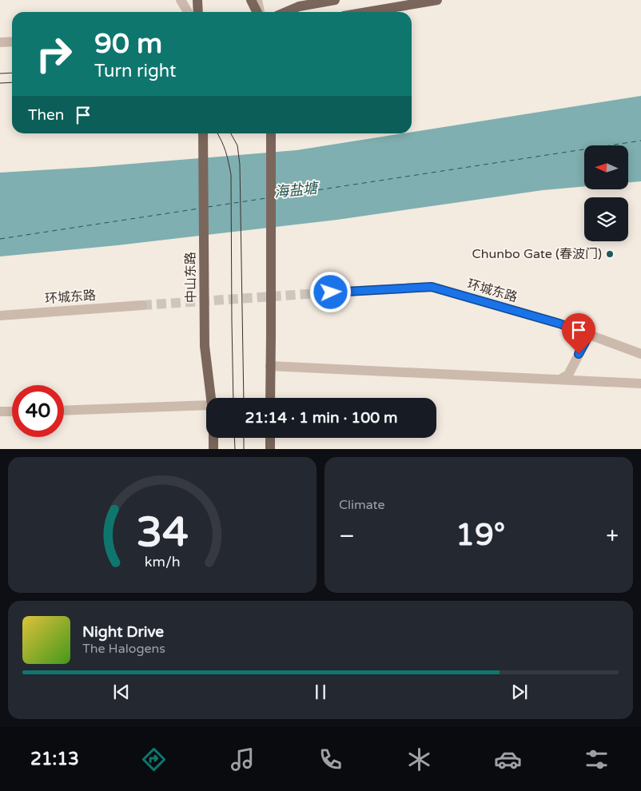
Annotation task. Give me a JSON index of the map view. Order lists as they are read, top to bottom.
{
  "streets": {
    "main road": ["中山东路"],
    "street": ["环城东路"]
  },
  "water": ["海盐塘"],
  "places": ["Chunbo Gate (春波门)"],
  "north": "left",
  "page": {
    "turn": ["90 m", "Turn right"],
    "then": "Then",
    "limit": "40",
    "trip": "21:14 · 1 min · 100 m",
    "tile": "Climate",
    "heat": ["−", "19°", "+"],
    "song": ["Night Drive", "The Halogens"],
    "tabs": "21:13",
    "gauge": ["34", "km/h"]
  }
}
